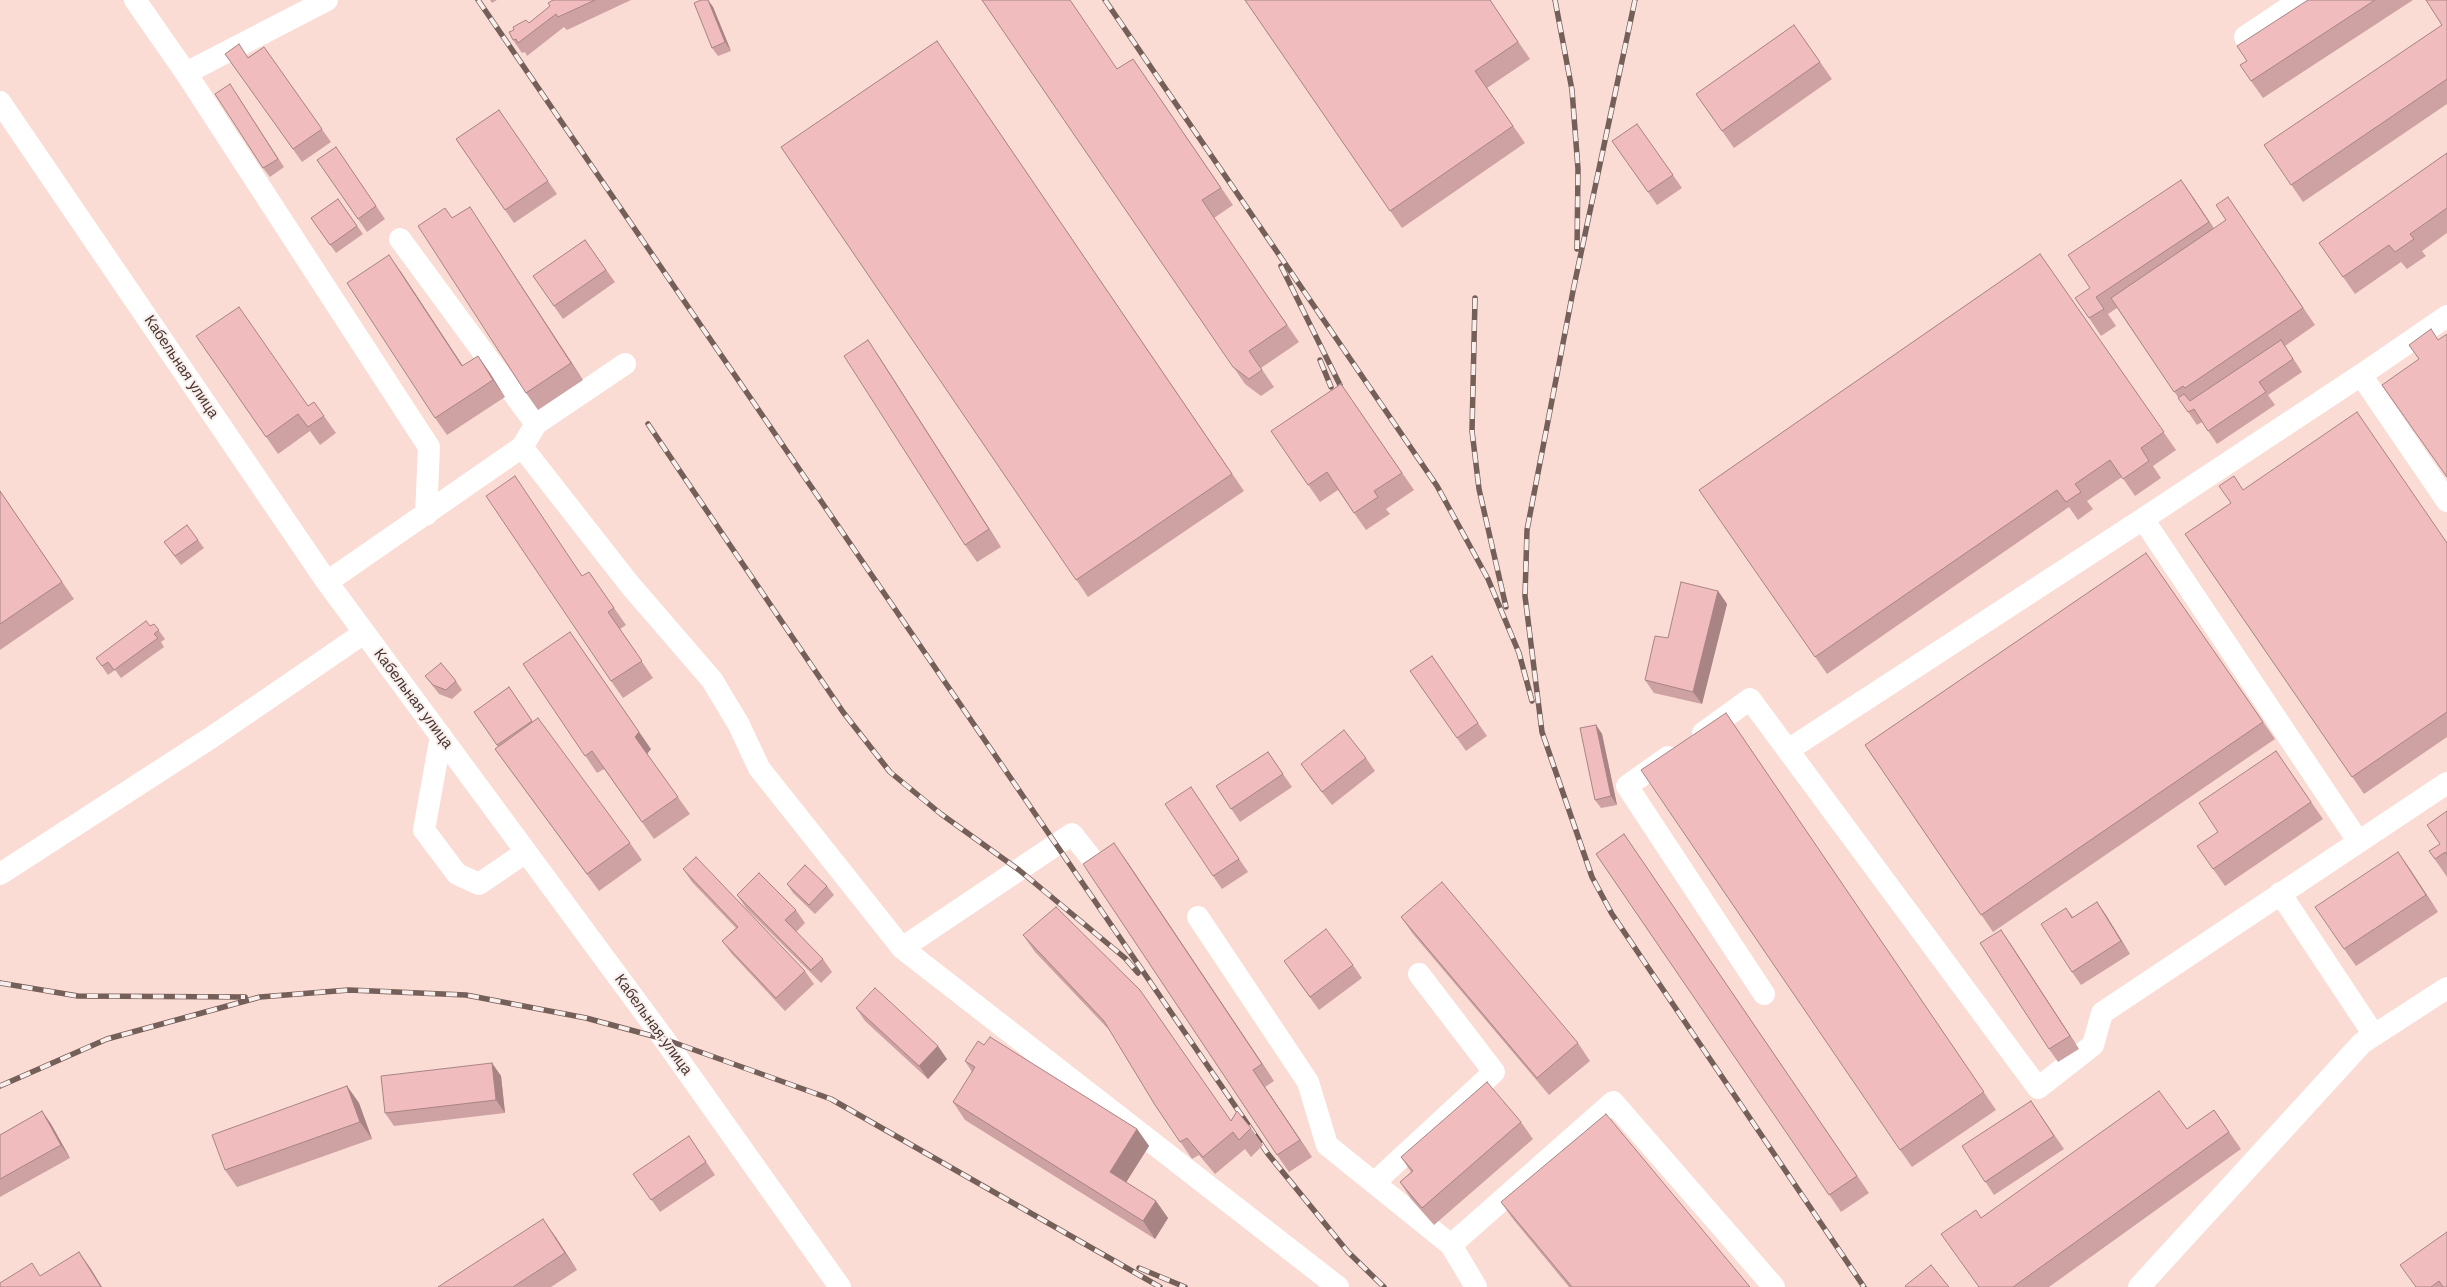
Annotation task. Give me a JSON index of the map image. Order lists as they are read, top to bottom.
{
  "streets": {
    "street": ["Кабельная улица"]
  }
}
